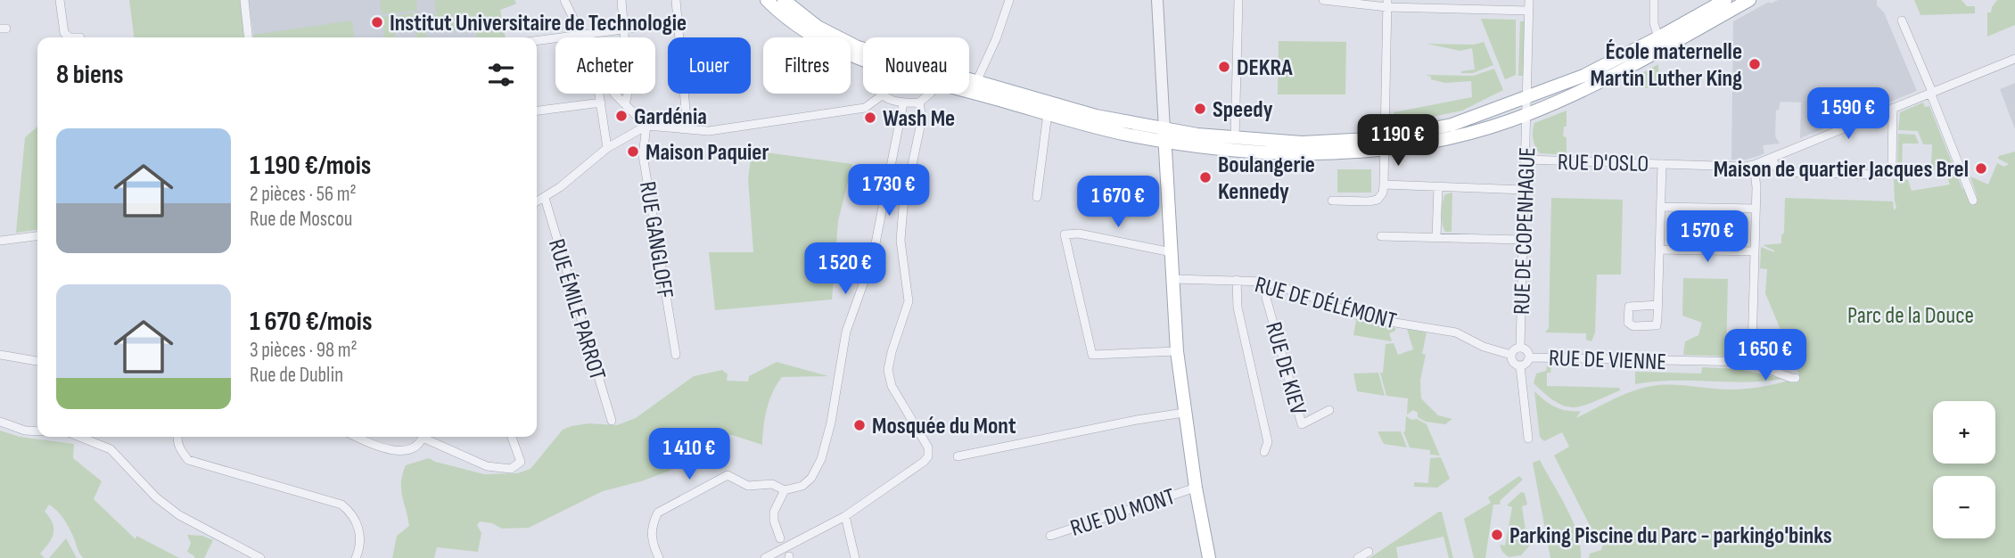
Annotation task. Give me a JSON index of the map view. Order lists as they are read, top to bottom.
{
  "streets": {
    "street": [
      "RUE D'OSLO",
      "RUE DE COPENHAGUE",
      "RUE GANGLOFF",
      "RUE DE DÉLÉMONT",
      "RUE ÉMILE PARROT",
      "RUE DE VIENNE",
      "RUE DE KIEV",
      "RUE DU MONT"
    ]
  },
  "crossings": [
    ["RUE D'OSLO", "RUE DE COPENHAGUE"],
    ["RUE DE COPENHAGUE", "RUE DE DÉLÉMONT"],
    ["RUE DE COPENHAGUE", "RUE DE VIENNE"],
    ["RUE DE DÉLÉMONT", "RUE DE VIENNE"],
    ["RUE DE DÉLÉMONT", "RUE DE KIEV"]
  ],
  "parks": ["Parc de la Douce"],
  "places": [
    "Institut Universitaire de Technologie",
    "École maternelle Martin Luther King",
    "DEKRA",
    "Speedy",
    "Gardénia",
    "Wash Me",
    "Maison Paquier",
    "Maison de quartier Jacques Brel",
    "Boulangerie Kennedy",
    "Mosquée du Mont",
    "Parking Piscine du Parc - parkingo'binks"
  ],
  "page": {
    "chip": [
      "Acheter",
      "Louer",
      "Filtres",
      "Nouveau"
    ],
    "heading": "8 biens",
    "price": [
      "1 590 €",
      "1 190 €",
      "1 730 €",
      "1 670 €",
      "1 570 €",
      "1 520 €",
      "1 650 €",
      "1 410 €"
    ],
    "list": [
      {
        "name": "1 190 €/mois",
        "note": "2 pièces · 56 m² · Rue de Moscou"
      },
      {
        "name": "1 670 €/mois",
        "note": "3 pièces · 98 m² · Rue de Dublin"
      }
    ],
    "map_buttons": ["+", "−"]
  }
}
